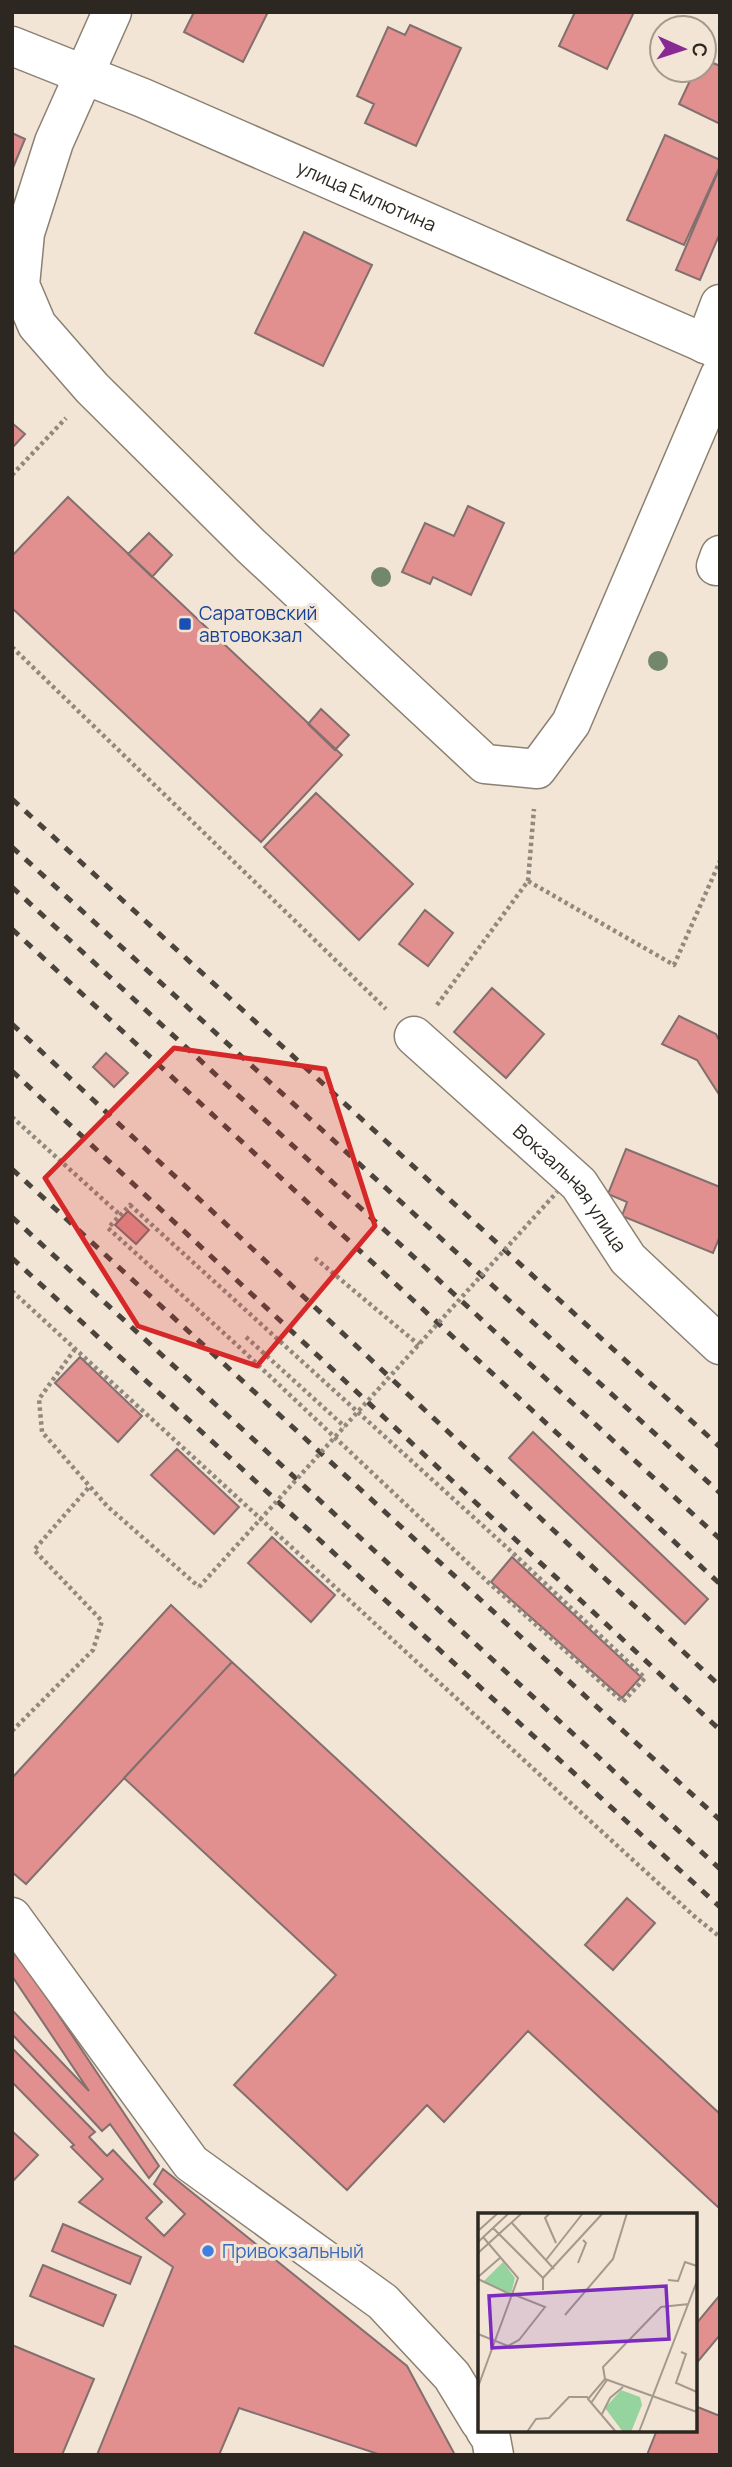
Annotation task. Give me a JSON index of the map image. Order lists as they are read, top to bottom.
{
  "streets": {
    "street": ["улица Емлютина", "Вокзальная улица"]
  },
  "places": {
    "transit": ["Саратовский автовокзал"],
    "other": ["Привокзальный"]
  },
  "north": "right"
}
